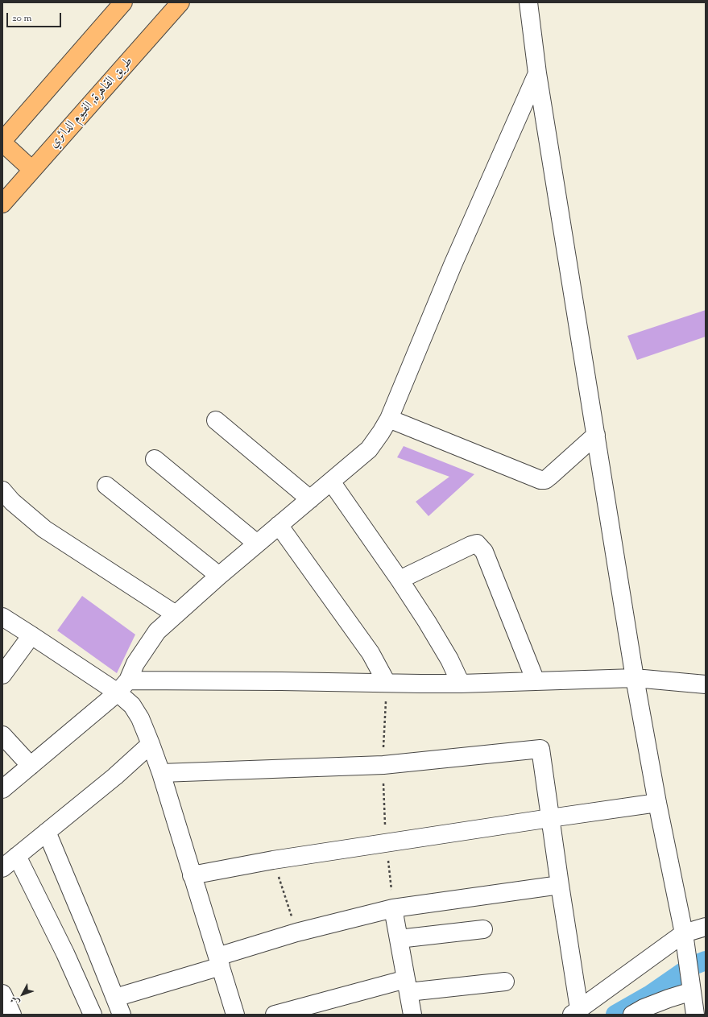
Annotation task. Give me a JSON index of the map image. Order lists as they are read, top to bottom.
{
  "streets": {
    "highway": ["طريق القاهرة, الفيوم الدائري"]
  },
  "scale_bar": "20 m",
  "north": "bottom left"
}
